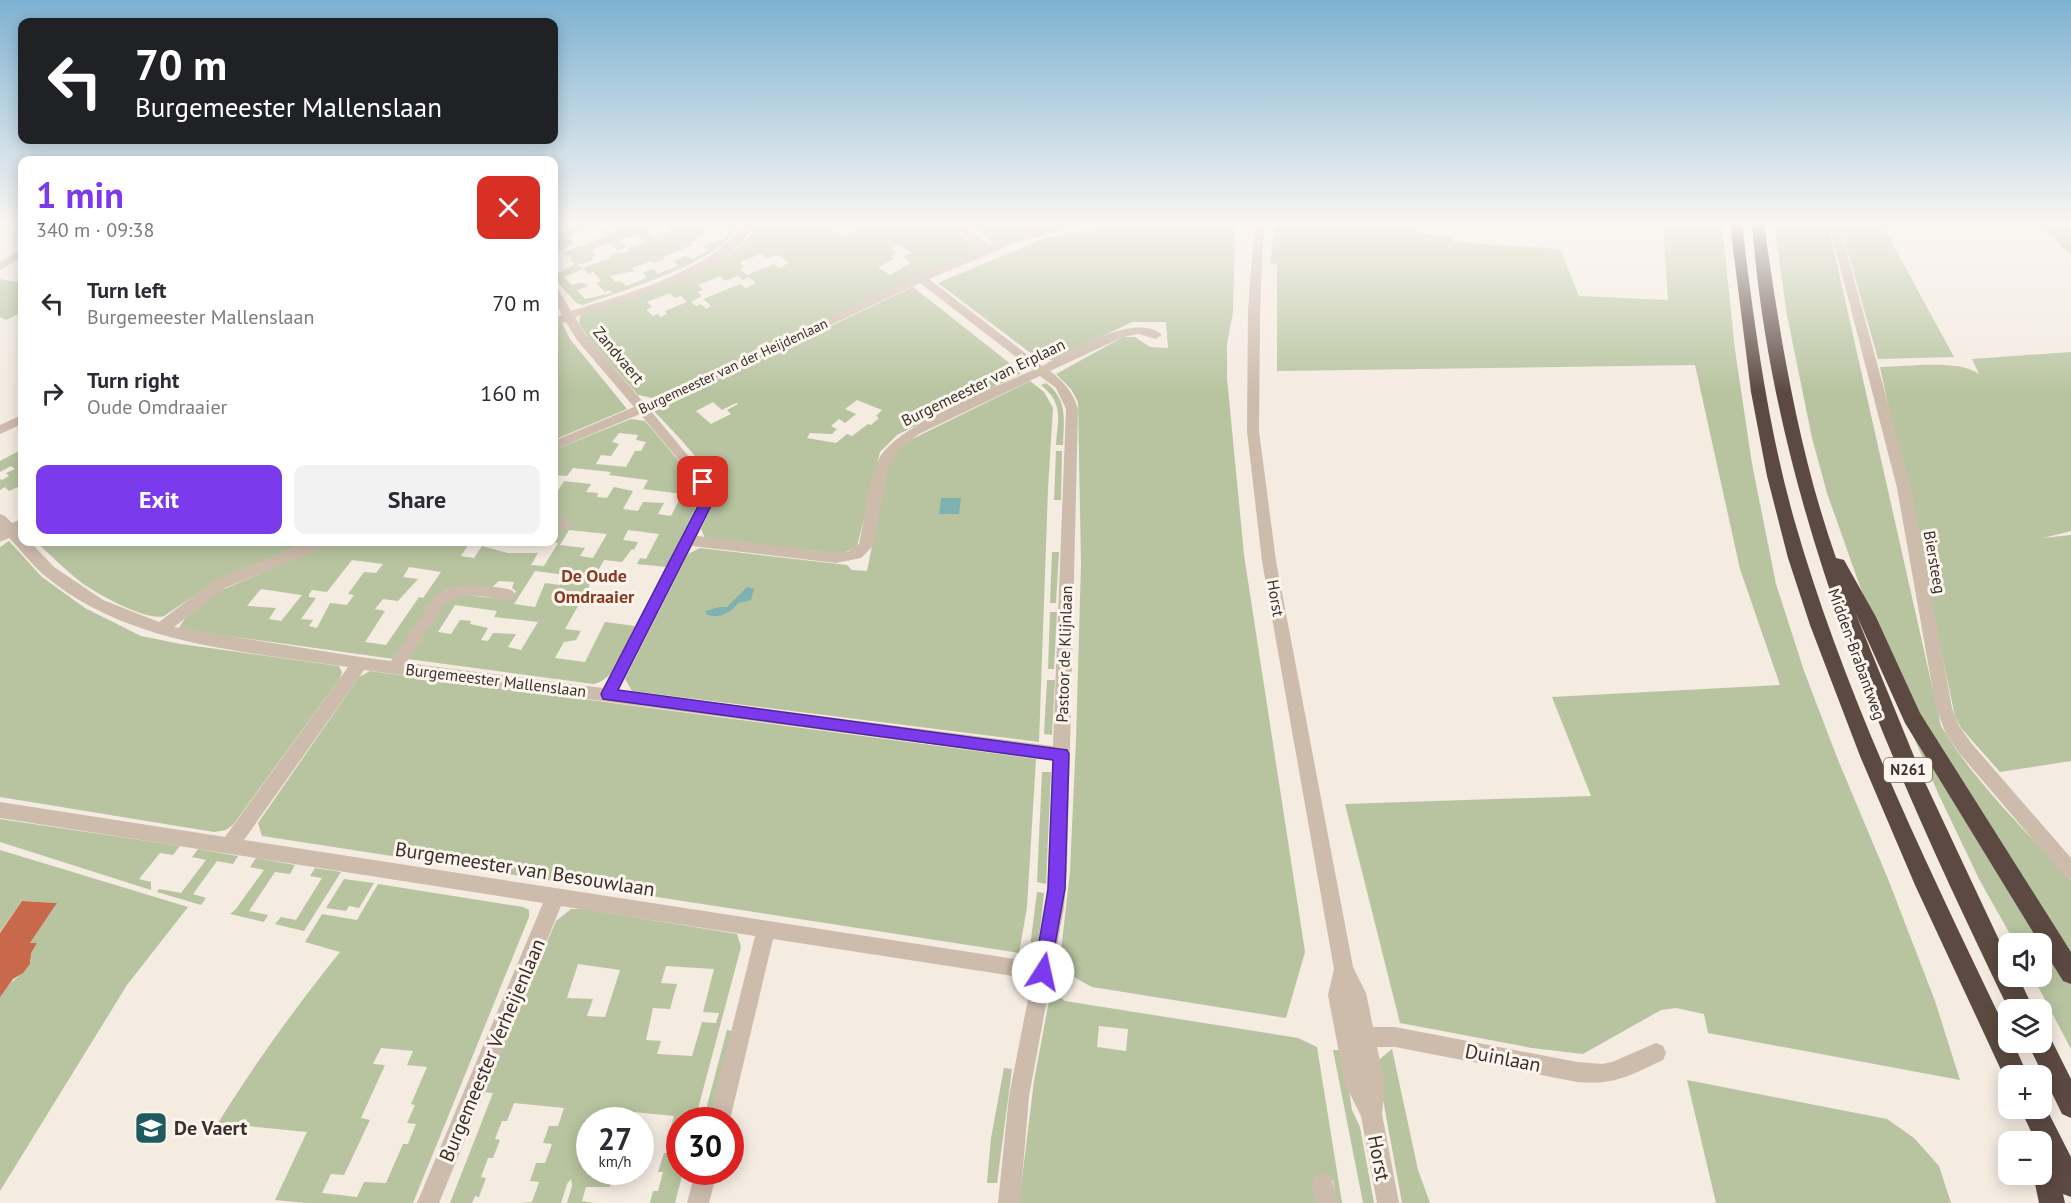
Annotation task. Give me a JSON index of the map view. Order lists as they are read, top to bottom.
{
  "streets": {
    "highway": ["Midden-Brabantweg", "N261"],
    "street": [
      "Zandvaert",
      "Burgemeester van der Heijdenlaan",
      "Burgemeester van Erplaan",
      "Biersteeg",
      "Horst",
      "Pastoor de Klijnlaan",
      "Burgemeester Mallenslaan",
      "Burgemeester van Besouwlaan",
      "Burgemeester Verheijenlaan",
      "Duinlaan"
    ]
  },
  "crossings": [
    ["Zandvaert", "Burgemeester van der Heijdenlaan"],
    ["Zandvaert", "Burgemeester van Erplaan"],
    ["Zandvaert", "Burgemeester Mallenslaan"],
    ["Burgemeester van Erplaan", "Pastoor de Klijnlaan"],
    ["Horst", "Duinlaan"],
    ["Pastoor de Klijnlaan", "Burgemeester Mallenslaan"],
    ["Pastoor de Klijnlaan", "Burgemeester van Besouwlaan"],
    ["Midden-Brabantweg", "N261"],
    ["Burgemeester van Besouwlaan", "Burgemeester Verheijenlaan"]
  ],
  "districts": ["De Oude Omdraaier"],
  "places": {
    "school or university": ["De Vaert"]
  },
  "page": {
    "turn": ["70 m", "Burgemeester Mallenslaan"],
    "heading": ["1 min", "340 m · 09:38"],
    "list": [
      {
        "name": "Turn left",
        "note": "Burgemeester Mallenslaan",
        "value": "70 m"
      },
      {
        "name": "Turn right",
        "note": "Oude Omdraaier",
        "value": "160 m"
      }
    ],
    "buttons": ["Exit", "Share"],
    "map_buttons": ["+", "−"],
    "speed": "27 km/h",
    "limit": "30"
  }
}
